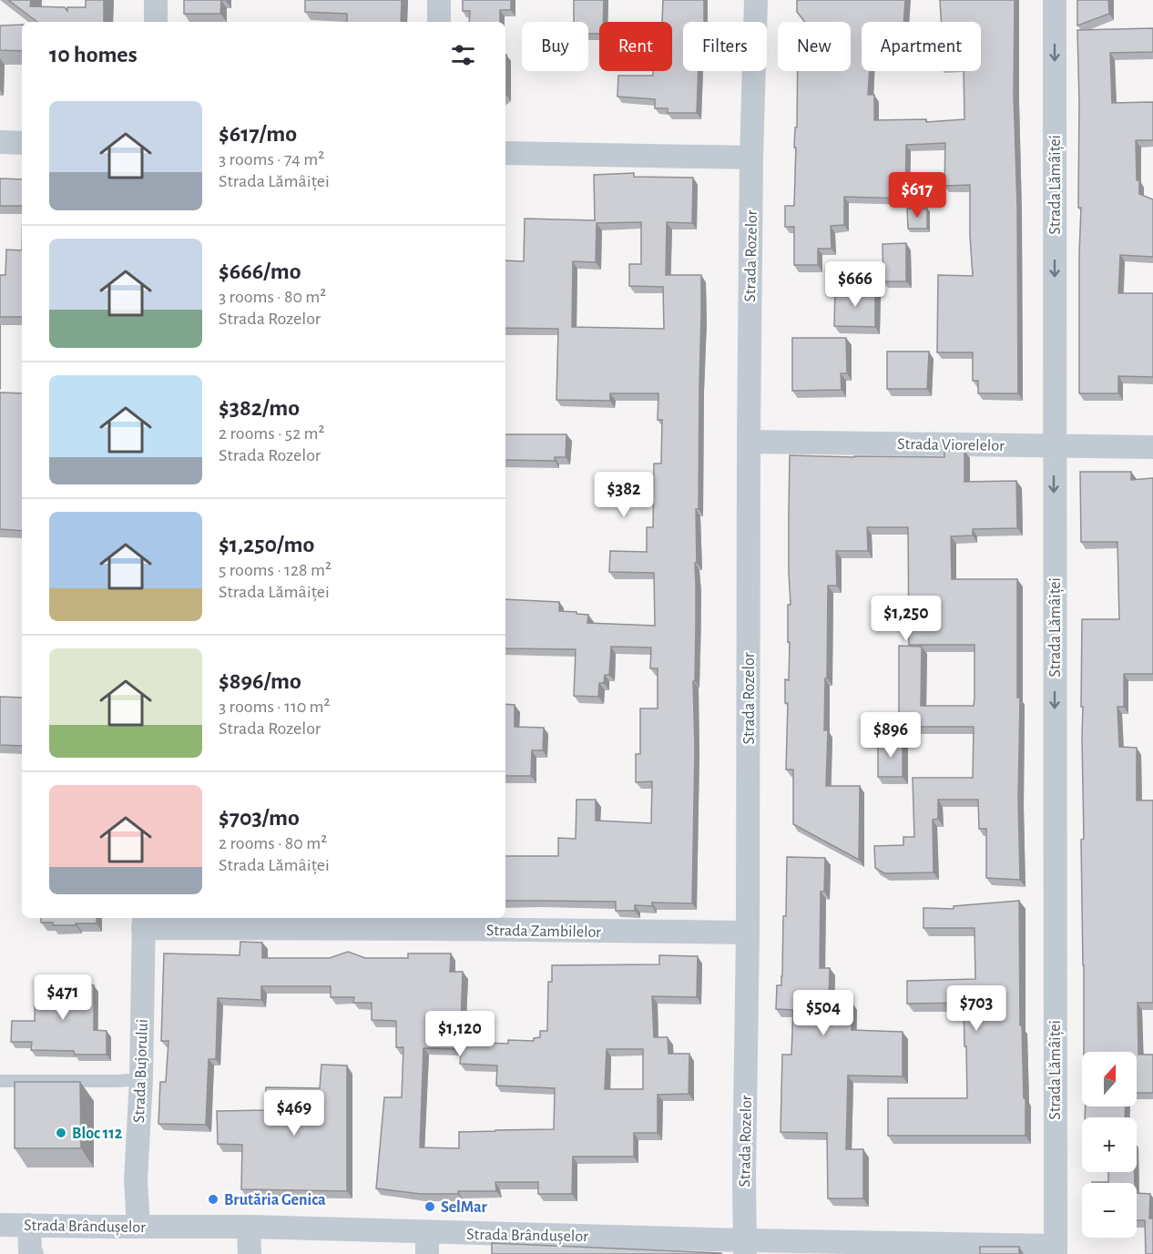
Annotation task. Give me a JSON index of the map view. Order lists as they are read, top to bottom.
{
  "streets": {
    "street": [
      "Strada Lămâiței",
      "Strada Rozelor",
      "Strada Viorelelor",
      "Strada Zambilelor",
      "Strada Bujorului",
      "Strada Brândușelor"
    ]
  },
  "crossings": [
    ["Strada Lămâiței", "Strada Viorelelor"],
    ["Strada Lămâiței", "Strada Brândușelor"],
    ["Strada Rozelor", "Strada Viorelelor"],
    ["Strada Rozelor", "Strada Zambilelor"],
    ["Strada Rozelor", "Strada Brândușelor"],
    ["Strada Zambilelor", "Strada Bujorului"],
    ["Strada Bujorului", "Strada Brândușelor"]
  ],
  "one_way": ["Strada Lămâiței"],
  "places": ["Bloc 112", "Brutăria Genica", "SelMar"],
  "north": "top",
  "page": {
    "chip": [
      "Buy",
      "Rent",
      "Filters",
      "New",
      "Apartment"
    ],
    "heading": "10 homes",
    "list": [
      {
        "name": "$617/mo",
        "note": "3 rooms · 74 m² · Strada Lămâiței"
      },
      {
        "name": "$666/mo",
        "note": "3 rooms · 80 m² · Strada Rozelor"
      },
      {
        "name": "$382/mo",
        "note": "2 rooms · 52 m² · Strada Rozelor"
      },
      {
        "name": "$1,250/mo",
        "note": "5 rooms · 128 m² · Strada Lămâiței"
      },
      {
        "name": "$896/mo",
        "note": "3 rooms · 110 m² · Strada Rozelor"
      },
      {
        "name": "$703/mo",
        "note": "2 rooms · 80 m² · Strada Lămâiței"
      }
    ],
    "price": [
      "$617",
      "$666",
      "$382",
      "$1,250",
      "$896",
      "$471",
      "$703",
      "$504",
      "$1,120",
      "$469"
    ],
    "map_buttons": ["+", "−"]
  }
}
